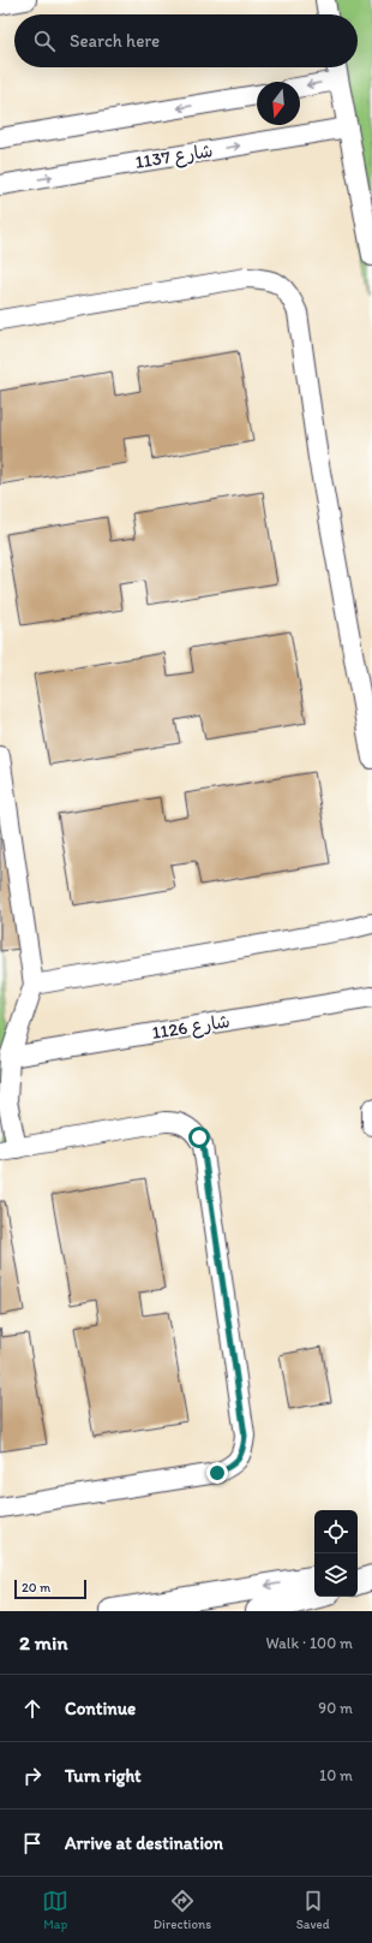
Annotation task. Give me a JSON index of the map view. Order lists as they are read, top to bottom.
{
  "streets": {
    "street": ["شارع 1137", "شارع 1126"]
  },
  "scale_bar": "20 m",
  "north": "bottom",
  "page": {
    "search": "Search here",
    "scale": "20 m",
    "heading": ["2 min", "Walk · 100 m"],
    "list": [
      ["Continue", "90 m"],
      ["Turn right", "10 m"],
      "Arrive at destination"
    ],
    "nav": ["Map", "Directions", "Saved"]
  }
}
